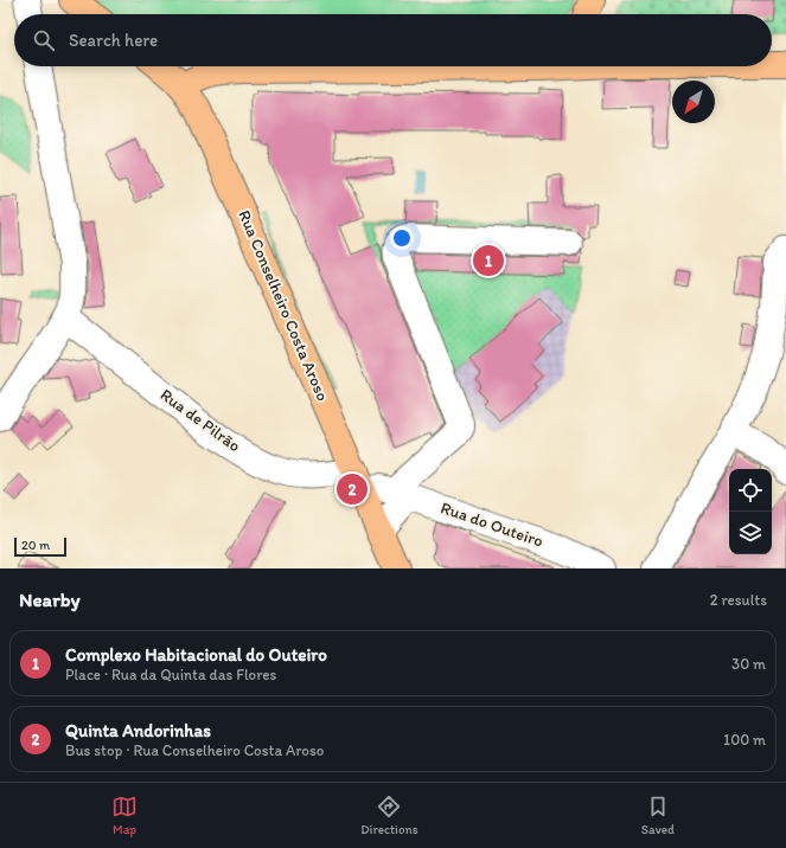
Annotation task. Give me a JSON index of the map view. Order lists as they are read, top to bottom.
{
  "streets": {
    "main road": ["Rua Conselheiro Costa Aroso"],
    "street": ["Rua de Pilrão", "Rua do Outeiro"]
  },
  "crossings": [
    ["Rua Conselheiro Costa Aroso", "Rua de Pilrão"],
    ["Rua Conselheiro Costa Aroso", "Rua do Outeiro"],
    ["Rua de Pilrão", "Rua do Outeiro"]
  ],
  "scale_bar": "20 m",
  "north": "bottom left",
  "page": {
    "search": "Search here",
    "pins": ["1", "2"],
    "scale": "20 m",
    "heading": ["Nearby", "2 results"],
    "list": [
      {
        "mark": "1",
        "name": "Complexo Habitacional do Outeiro",
        "note": "Place · Rua da Quinta das Flores",
        "value": "30 m"
      },
      {
        "mark": "2",
        "name": "Quinta Andorinhas",
        "note": "Bus stop · Rua Conselheiro Costa Aroso",
        "value": "100 m"
      }
    ],
    "nav": ["Map", "Directions", "Saved"]
  }
}
